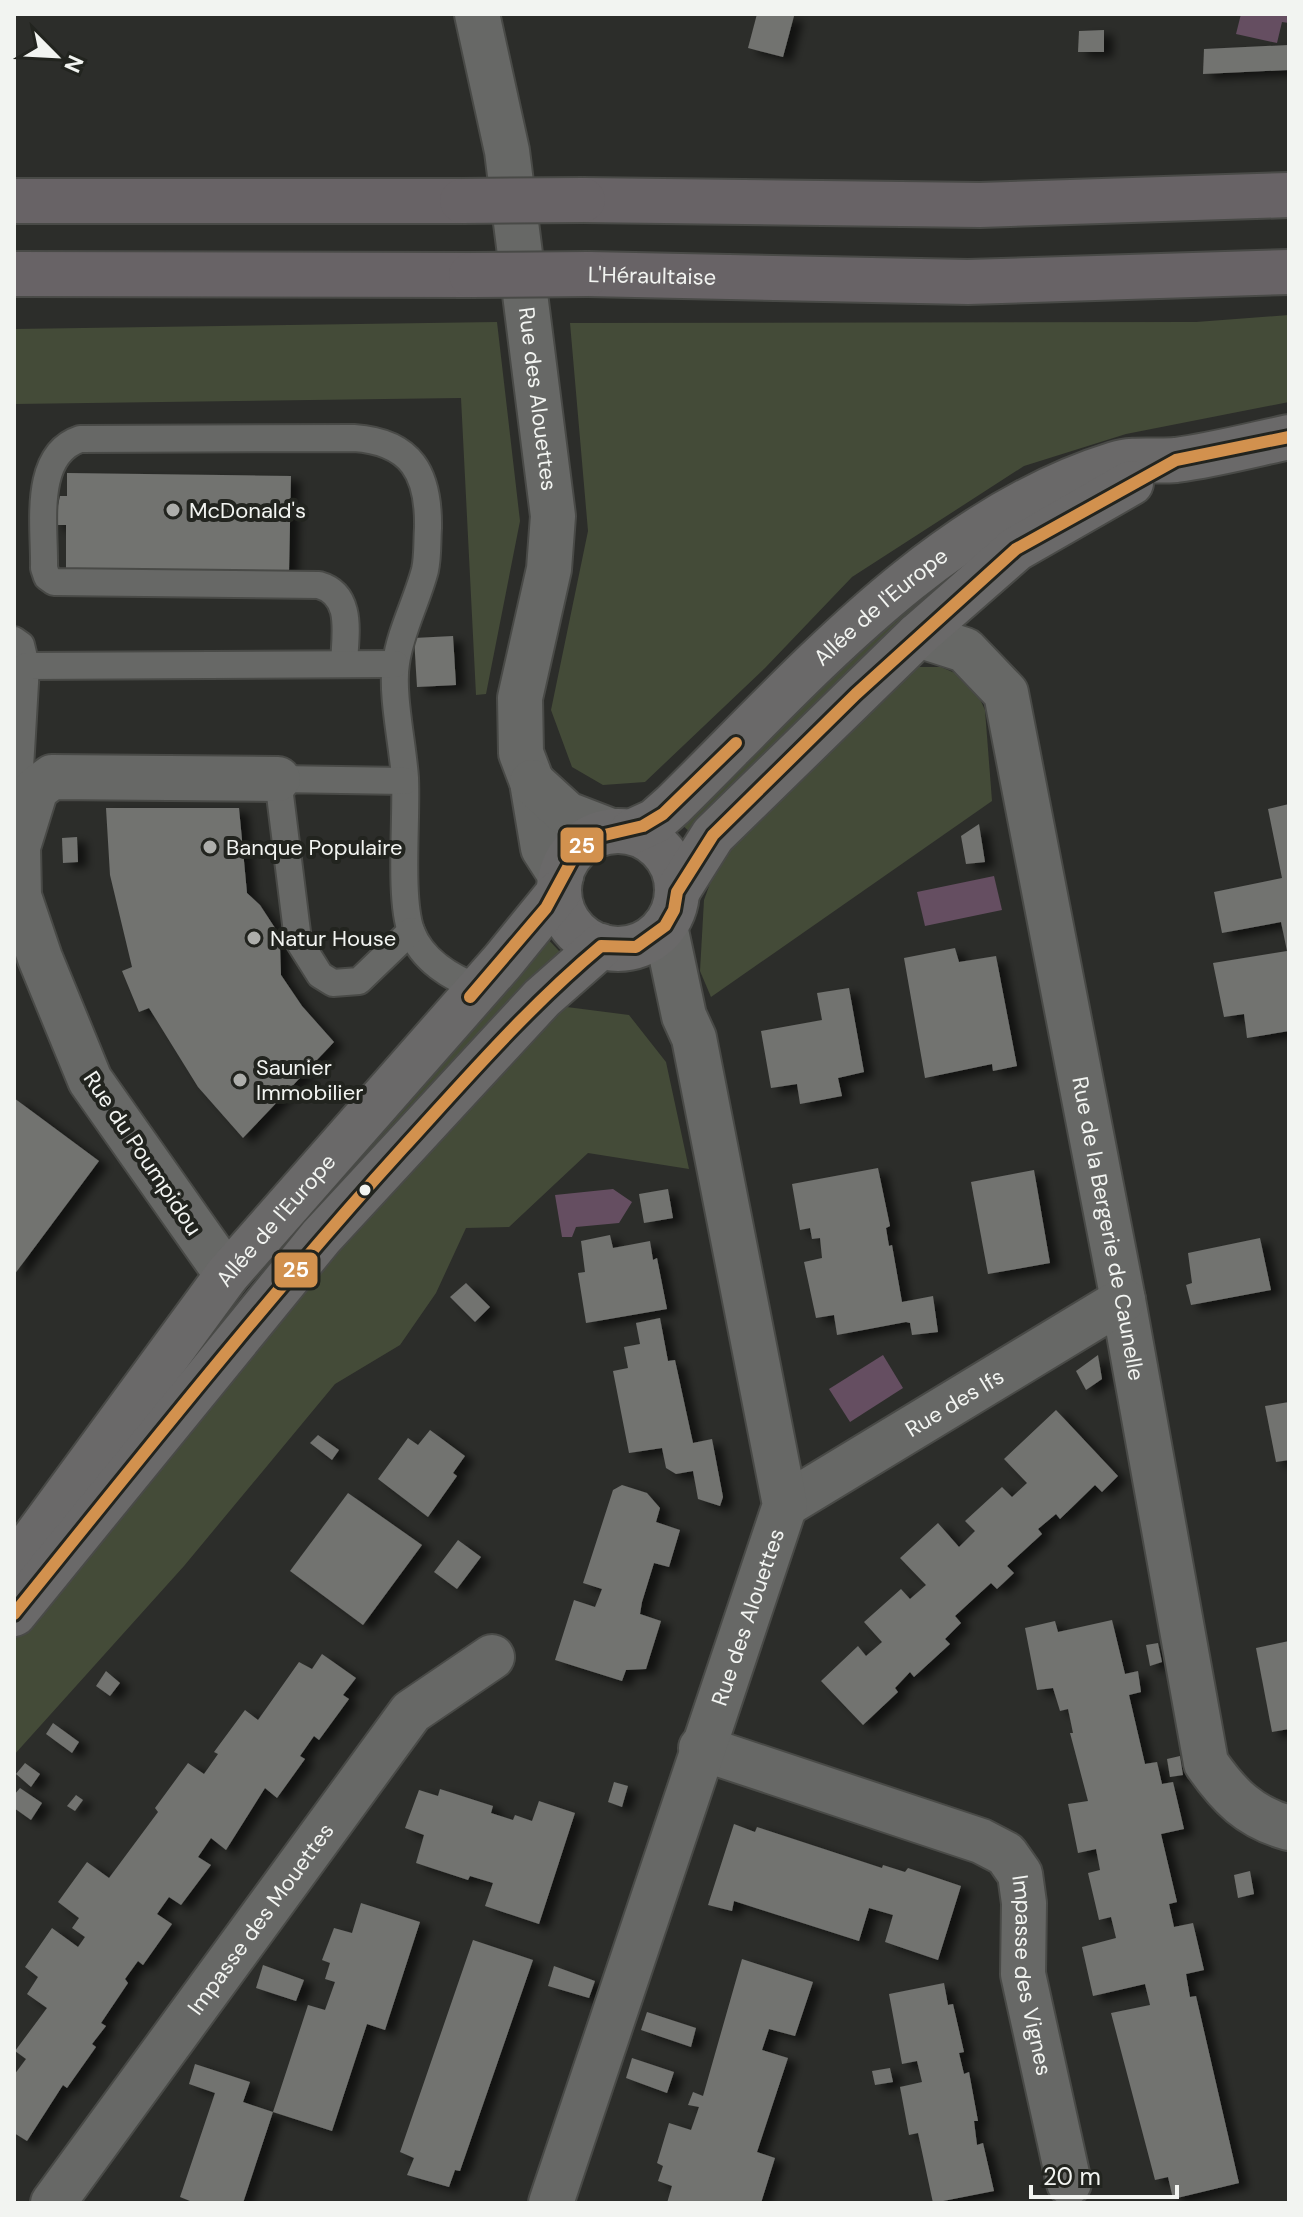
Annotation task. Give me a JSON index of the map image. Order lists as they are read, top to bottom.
{
  "streets": {
    "highway": ["L'Héraultaise"],
    "street": [
      "Rue des Alouettes",
      "Allée de l'Europe",
      "Rue du Poumpidou",
      "Rue de la Bergerie de Caunelle",
      "Rue des Ifs",
      "Impasse des Mouettes",
      "Impasse des Vignes"
    ]
  },
  "crossings": [
    ["Rue des Alouettes", "Allée de l'Europe"],
    ["Rue des Alouettes", "Rue des Ifs"],
    ["Rue des Alouettes", "Impasse des Vignes"],
    ["Allée de l'Europe", "Rue du Poumpidou"],
    ["Allée de l'Europe", "Rue de la Bergerie de Caunelle"],
    ["Rue de la Bergerie de Caunelle", "Rue des Ifs"]
  ],
  "places": [
    "McDonald's",
    "Banque Populaire",
    "Natur House",
    "Saunier Immobilier"
  ],
  "lines": ["transit line 25"],
  "scale_bar": "20 m",
  "north": "bottom right"
}
